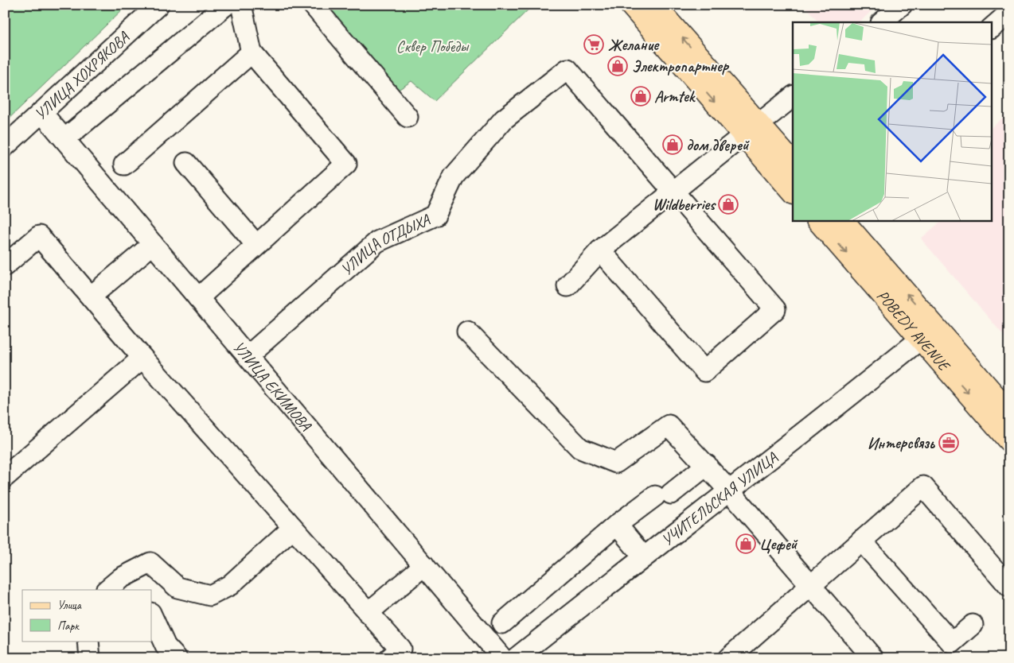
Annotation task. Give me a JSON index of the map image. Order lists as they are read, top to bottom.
{
  "streets": {
    "main road": ["POBEDY AVENUE"],
    "street": [
      "УЛИЦА ХОХРЯКОВА",
      "УЛИЦА ОТДЫХА",
      "УЛИЦА ЕКИМОВА",
      "УЧИТЕЛЬСКАЯ УЛИЦА"
    ]
  },
  "crossings": [
    ["УЛИЦА ХОХРЯКОВА", "УЛИЦА ЕКИМОВА"],
    ["УЛИЦА ОТДЫХА", "УЛИЦА ЕКИМОВА"],
    ["POBEDY AVENUE", "УЧИТЕЛЬСКАЯ УЛИЦА"]
  ],
  "parks": ["Сквер Победы"],
  "places": {
    "supermarket": ["Желание"],
    "shop": [
      "Электропартнер",
      "Armtek",
      "дом дверей",
      "Wildberries",
      "Цефей"
    ],
    "office": ["Интерсвязь"]
  },
  "legend": ["Улица", "Парк"]
}
